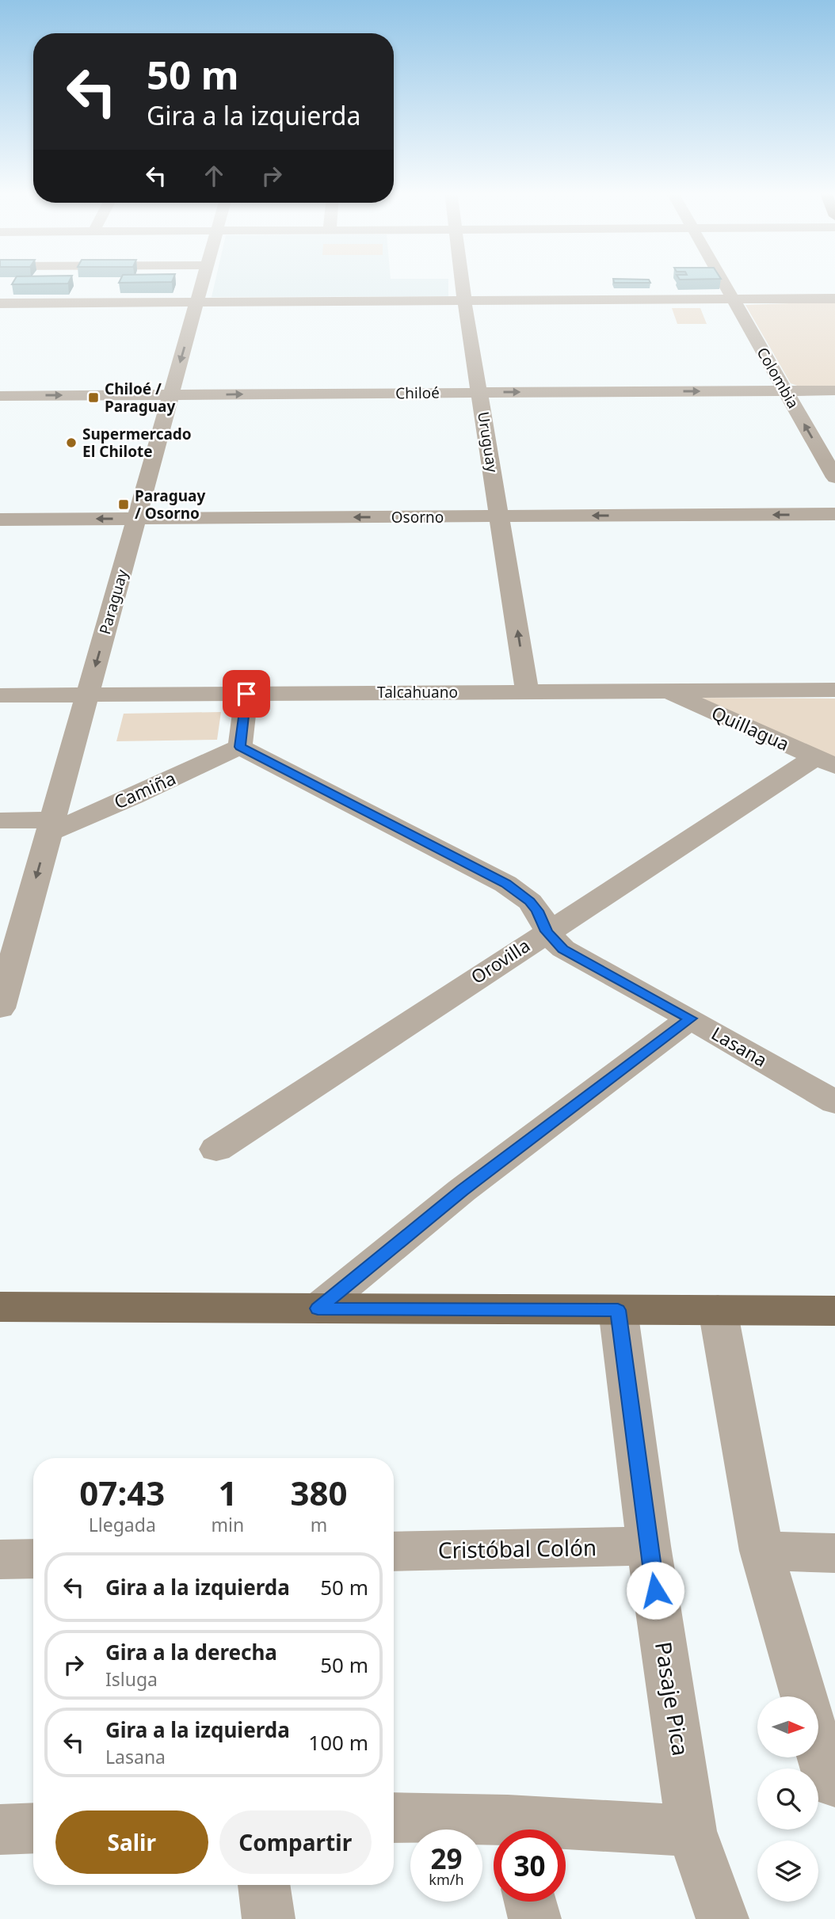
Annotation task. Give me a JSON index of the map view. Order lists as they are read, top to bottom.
{
  "streets": {
    "street": [
      "Colombia",
      "Chiloé",
      "Uruguay",
      "Osorno",
      "Paraguay",
      "Talcahuano",
      "Quillagua",
      "Camiña",
      "Orovilla",
      "Lasana",
      "Cristóbal Colón",
      "Pasaje Pica"
    ]
  },
  "crossings": [
    ["Colombia", "Chiloé"],
    ["Chiloé", "Uruguay"],
    ["Chiloé", "Paraguay"],
    ["Uruguay", "Osorno"],
    ["Uruguay", "Talcahuano"],
    ["Osorno", "Paraguay"],
    ["Paraguay", "Talcahuano"],
    ["Paraguay", "Camiña"],
    ["Talcahuano", "Quillagua"],
    ["Quillagua", "Orovilla"],
    ["Camiña", "Lasana"],
    ["Orovilla", "Lasana"],
    ["Cristóbal Colón", "Pasaje Pica"]
  ],
  "one_way": ["Colombia", "Uruguay", "Paraguay"],
  "places": {
    "transit": ["Chiloé / Paraguay", "Paraguay / Osorno"],
    "other": ["Supermercado El Chilote"]
  },
  "north": "right",
  "page": {
    "turn": ["50 m", "Gira a la izquierda"],
    "eta": [
      "07:43",
      "Llegada",
      "1",
      "min",
      "380",
      "m"
    ],
    "list": [
      {
        "name": "Gira a la izquierda",
        "value": "50 m"
      },
      {
        "name": "Gira a la derecha",
        "note": "Isluga",
        "value": "50 m"
      },
      {
        "name": "Gira a la izquierda",
        "note": "Lasana",
        "value": "100 m"
      }
    ],
    "buttons": ["Salir", "Compartir"],
    "speed": "29 km/h",
    "limit": "30"
  }
}
